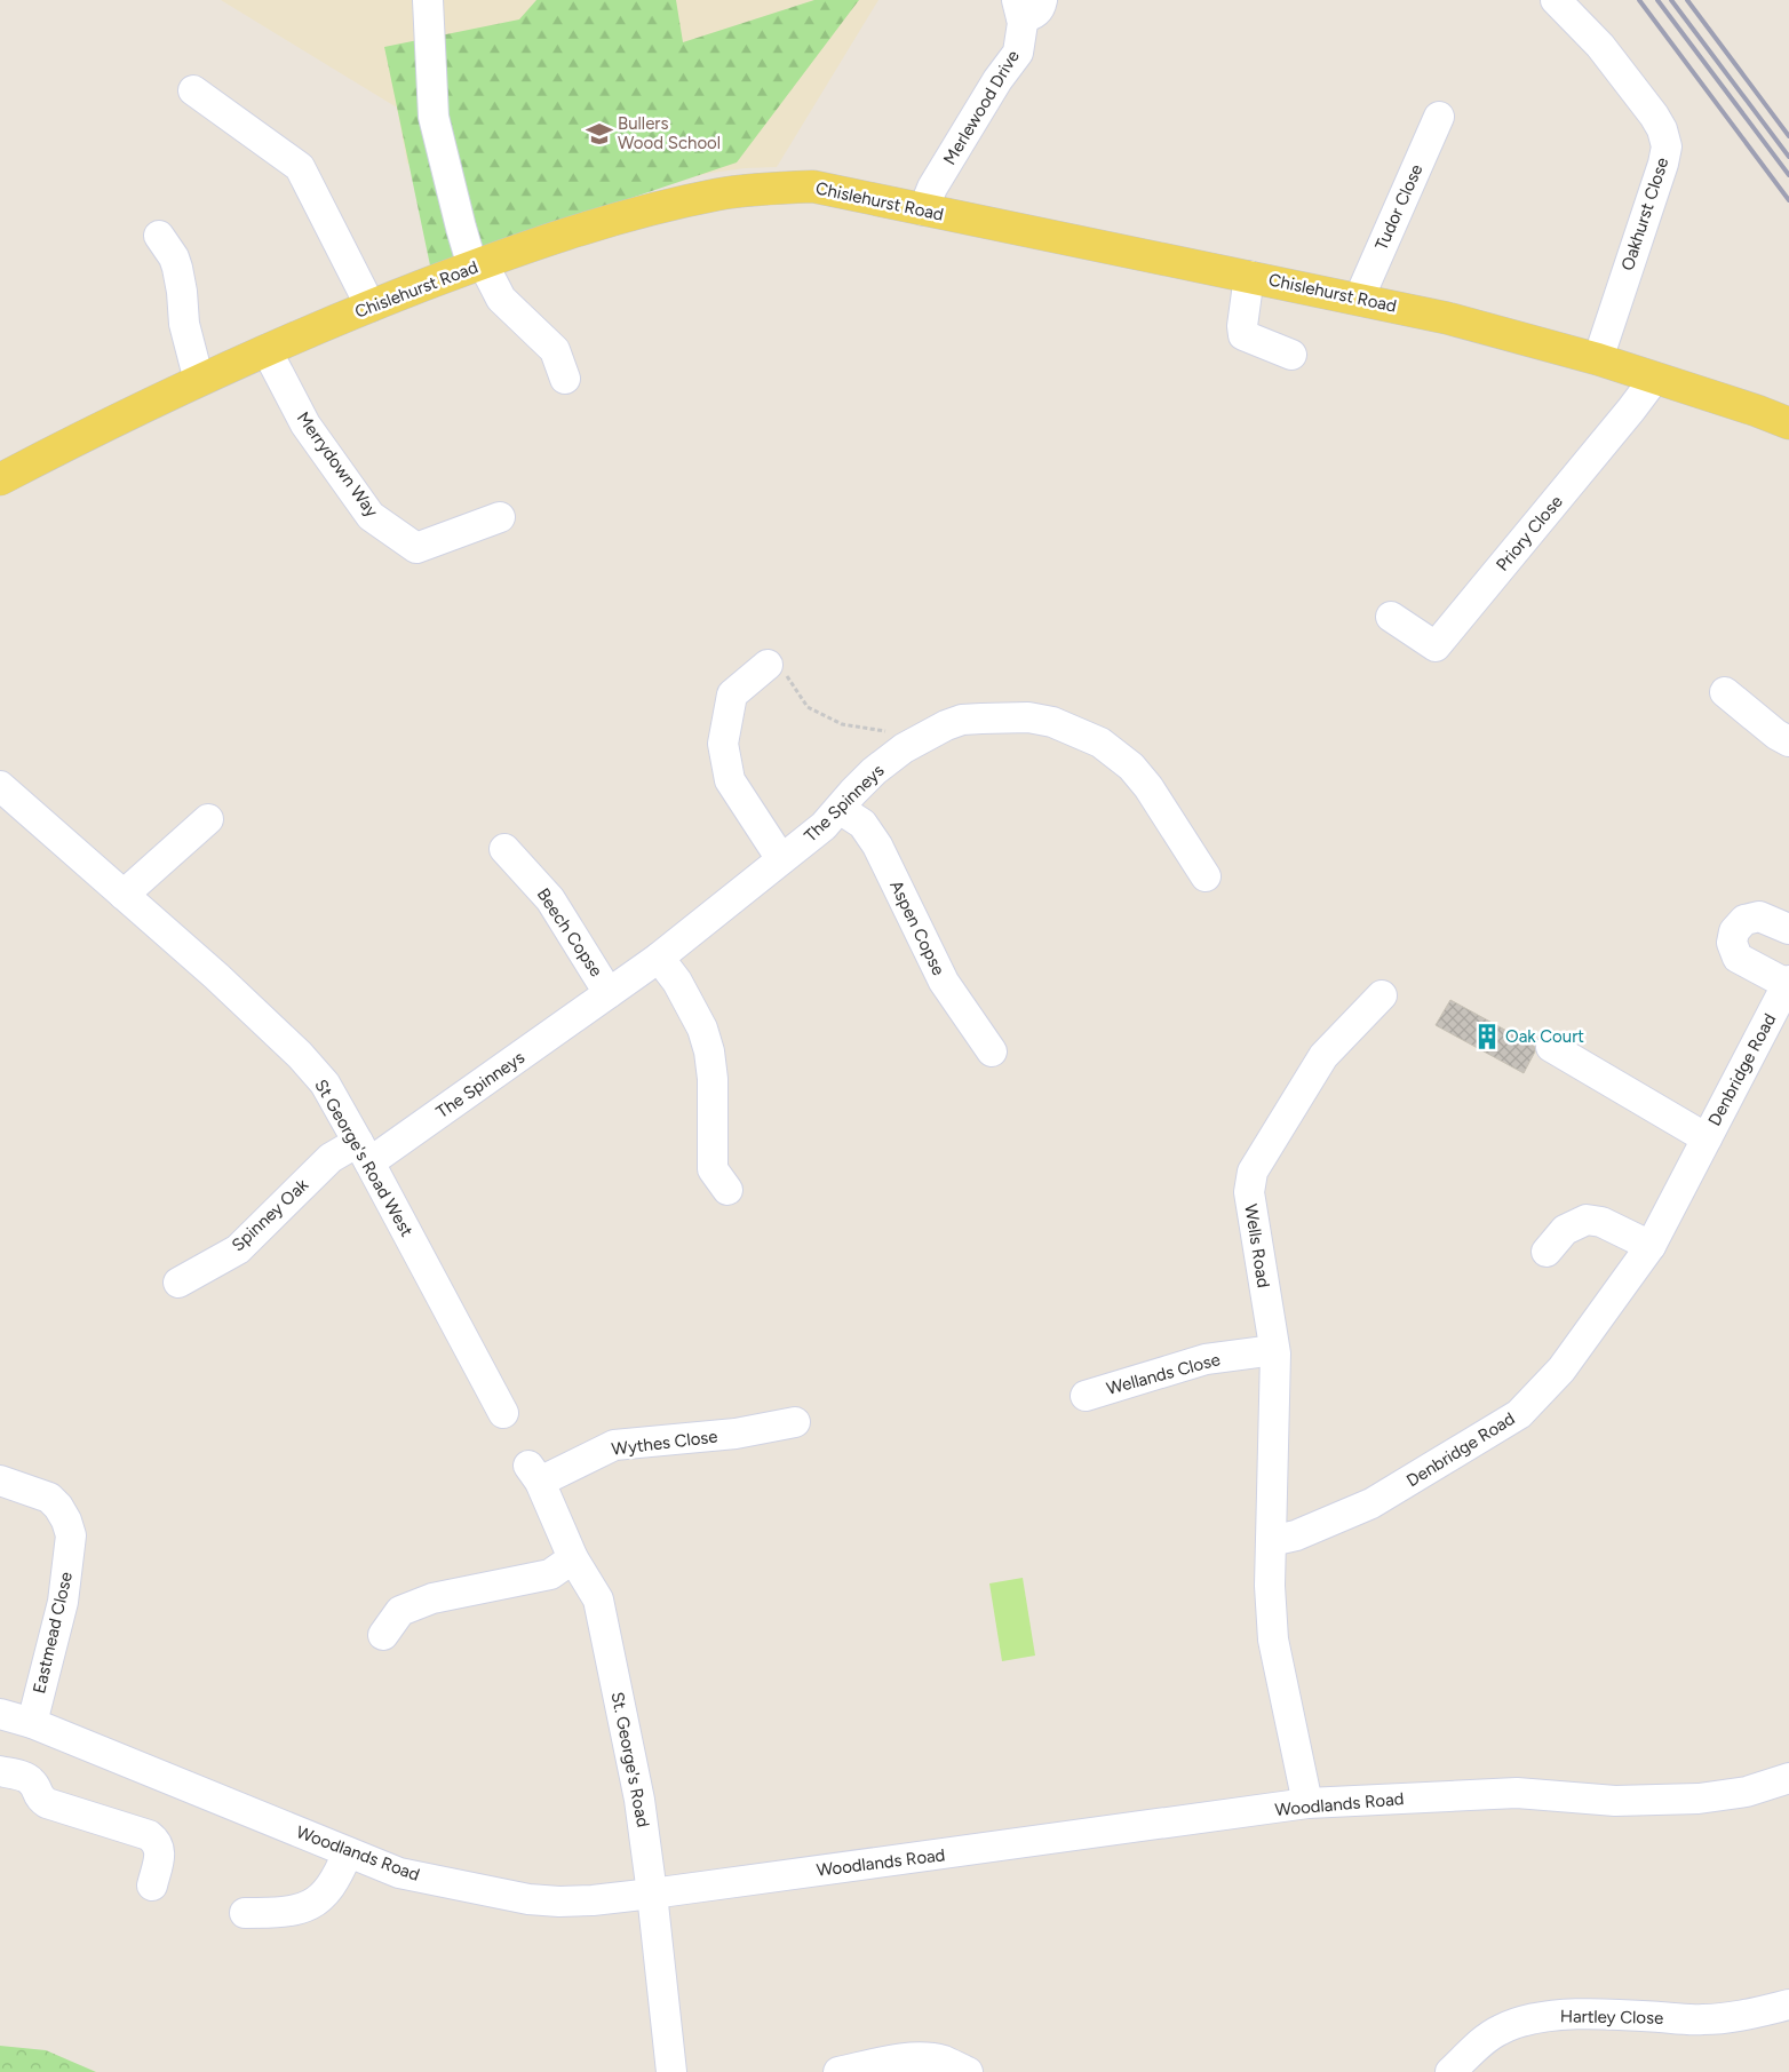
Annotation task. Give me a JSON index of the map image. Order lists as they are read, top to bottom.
{
  "streets": {
    "main road": ["Chislehurst Road"],
    "street": [
      "Merlewood Drive",
      "Tudor Close",
      "Oakhurst Close",
      "Merrydown Way",
      "Priory Close",
      "The Spinneys",
      "Aspen Copse",
      "Beech Copse",
      "Denbridge Road",
      "St George's Road West",
      "Spinney Oak",
      "Wells Road",
      "Wellands Close",
      "Wythes Close",
      "Eastmead Close",
      "St. George's Road",
      "Woodlands Road",
      "Hartley Close"
    ]
  },
  "crossings": [
    ["Merlewood Drive", "Chislehurst Road"],
    ["Chislehurst Road", "Tudor Close"],
    ["Chislehurst Road", "Oakhurst Close"],
    ["Chislehurst Road", "Merrydown Way"],
    ["Chislehurst Road", "Priory Close"],
    ["The Spinneys", "Aspen Copse"],
    ["The Spinneys", "Beech Copse"],
    ["The Spinneys", "St George's Road West"],
    ["The Spinneys", "Spinney Oak"],
    ["Denbridge Road", "Wells Road"],
    ["St George's Road West", "Spinney Oak"],
    ["Wells Road", "Wellands Close"],
    ["Wythes Close", "St. George's Road"],
    ["Eastmead Close", "Woodlands Road"],
    ["St. George's Road", "Woodlands Road"]
  ],
  "places": {
    "school or university": ["Bullers Wood School"],
    "building": ["Oak Court"]
  }
}
